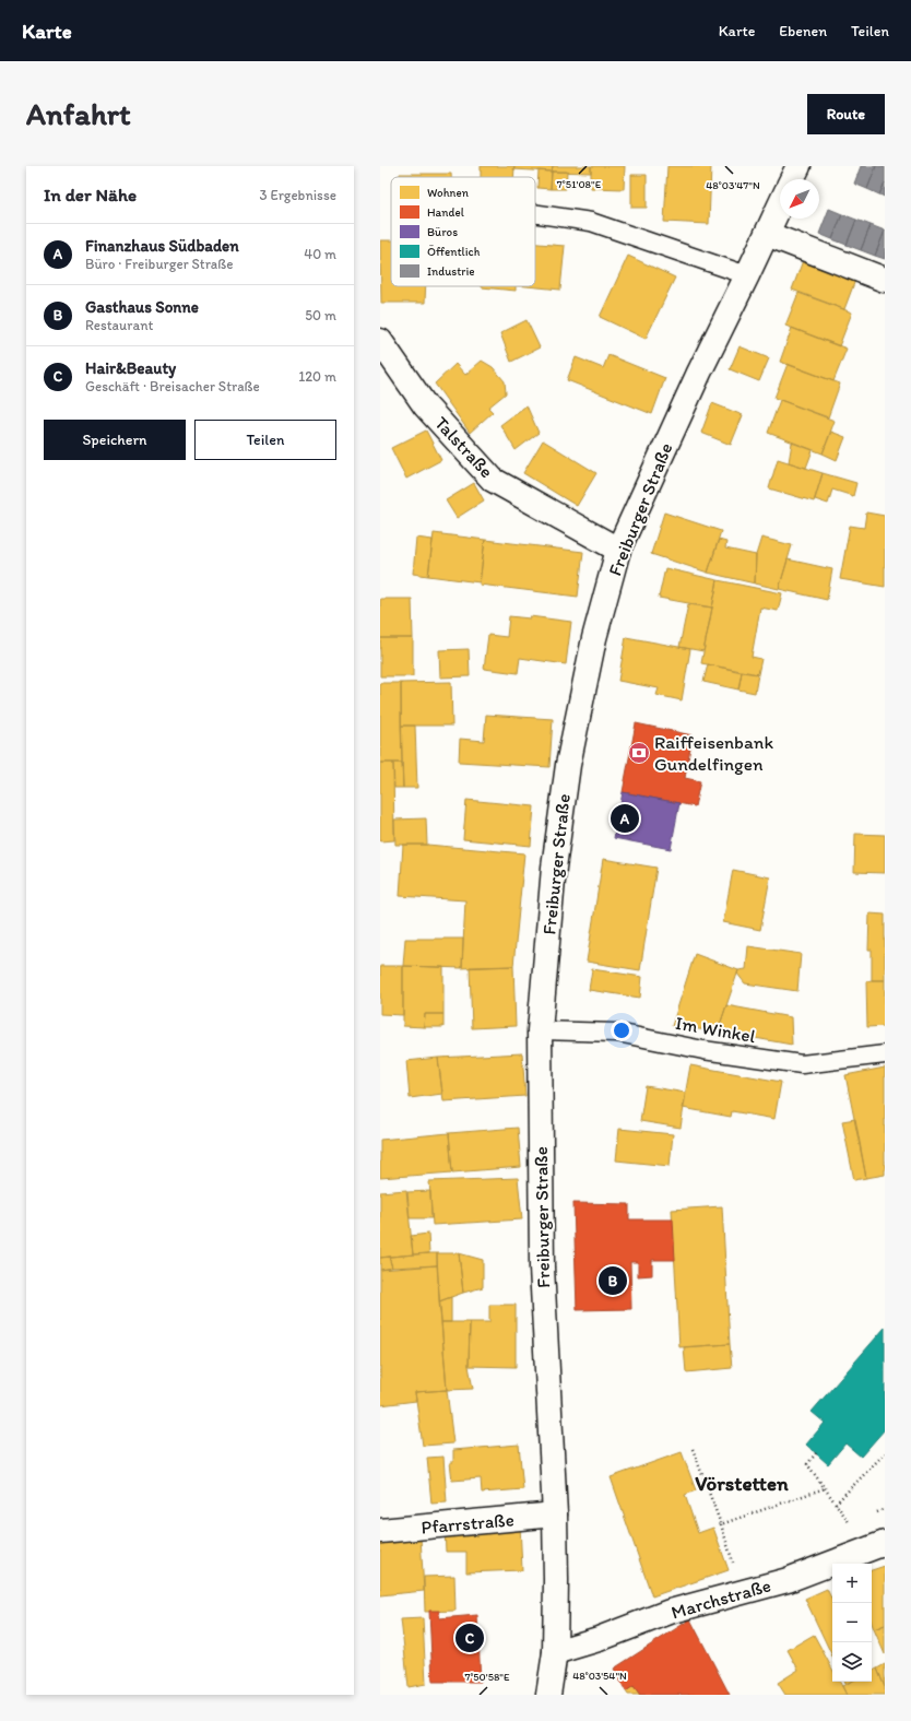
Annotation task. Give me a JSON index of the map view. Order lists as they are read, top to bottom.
{
  "streets": {
    "street": [
      "Talstraße",
      "Freiburger Straße",
      "Pfarrstraße",
      "Marchstraße"
    ],
    "lane": ["Im Winkel"]
  },
  "crossings": [
    ["Talstraße", "Freiburger Straße"],
    ["Freiburger Straße", "Im Winkel"],
    ["Freiburger Straße", "Pfarrstraße"],
    ["Freiburger Straße", "Marchstraße"]
  ],
  "districts": ["Vörstetten"],
  "places": {
    "bank": ["Raiffeisenbank Gundelfingen"]
  },
  "legend": [
    "Wohnen",
    "Handel",
    "Büros",
    "Öffentlich",
    "Industrie"
  ],
  "north": "bottom left",
  "page": {
    "header": "Karte",
    "nav": ["Karte", "Ebenen", "Teilen"],
    "buttons": [
      "Route",
      ["Speichern", "Teilen"]
    ],
    "title": "Anfahrt",
    "heading": ["In der Nähe", "3 Ergebnisse"],
    "list": [
      {
        "mark": "A",
        "name": "Finanzhaus Südbaden",
        "note": "Büro · Freiburger Straße",
        "value": "40 m"
      },
      {
        "mark": "B",
        "name": "Gasthaus Sonne",
        "note": "Restaurant",
        "value": "50 m"
      },
      {
        "mark": "C",
        "name": "Hair&Beauty",
        "note": "Geschäft · Breisacher Straße",
        "value": "120 m"
      }
    ],
    "pins": ["A", "B", "C"],
    "map_buttons": ["+", "−"]
  },
  "coordinates": [
    "7°51'08\"E",
    "48°03'47\"N",
    "48°03'54\"N",
    "7°50'58\"E"
  ]
}
